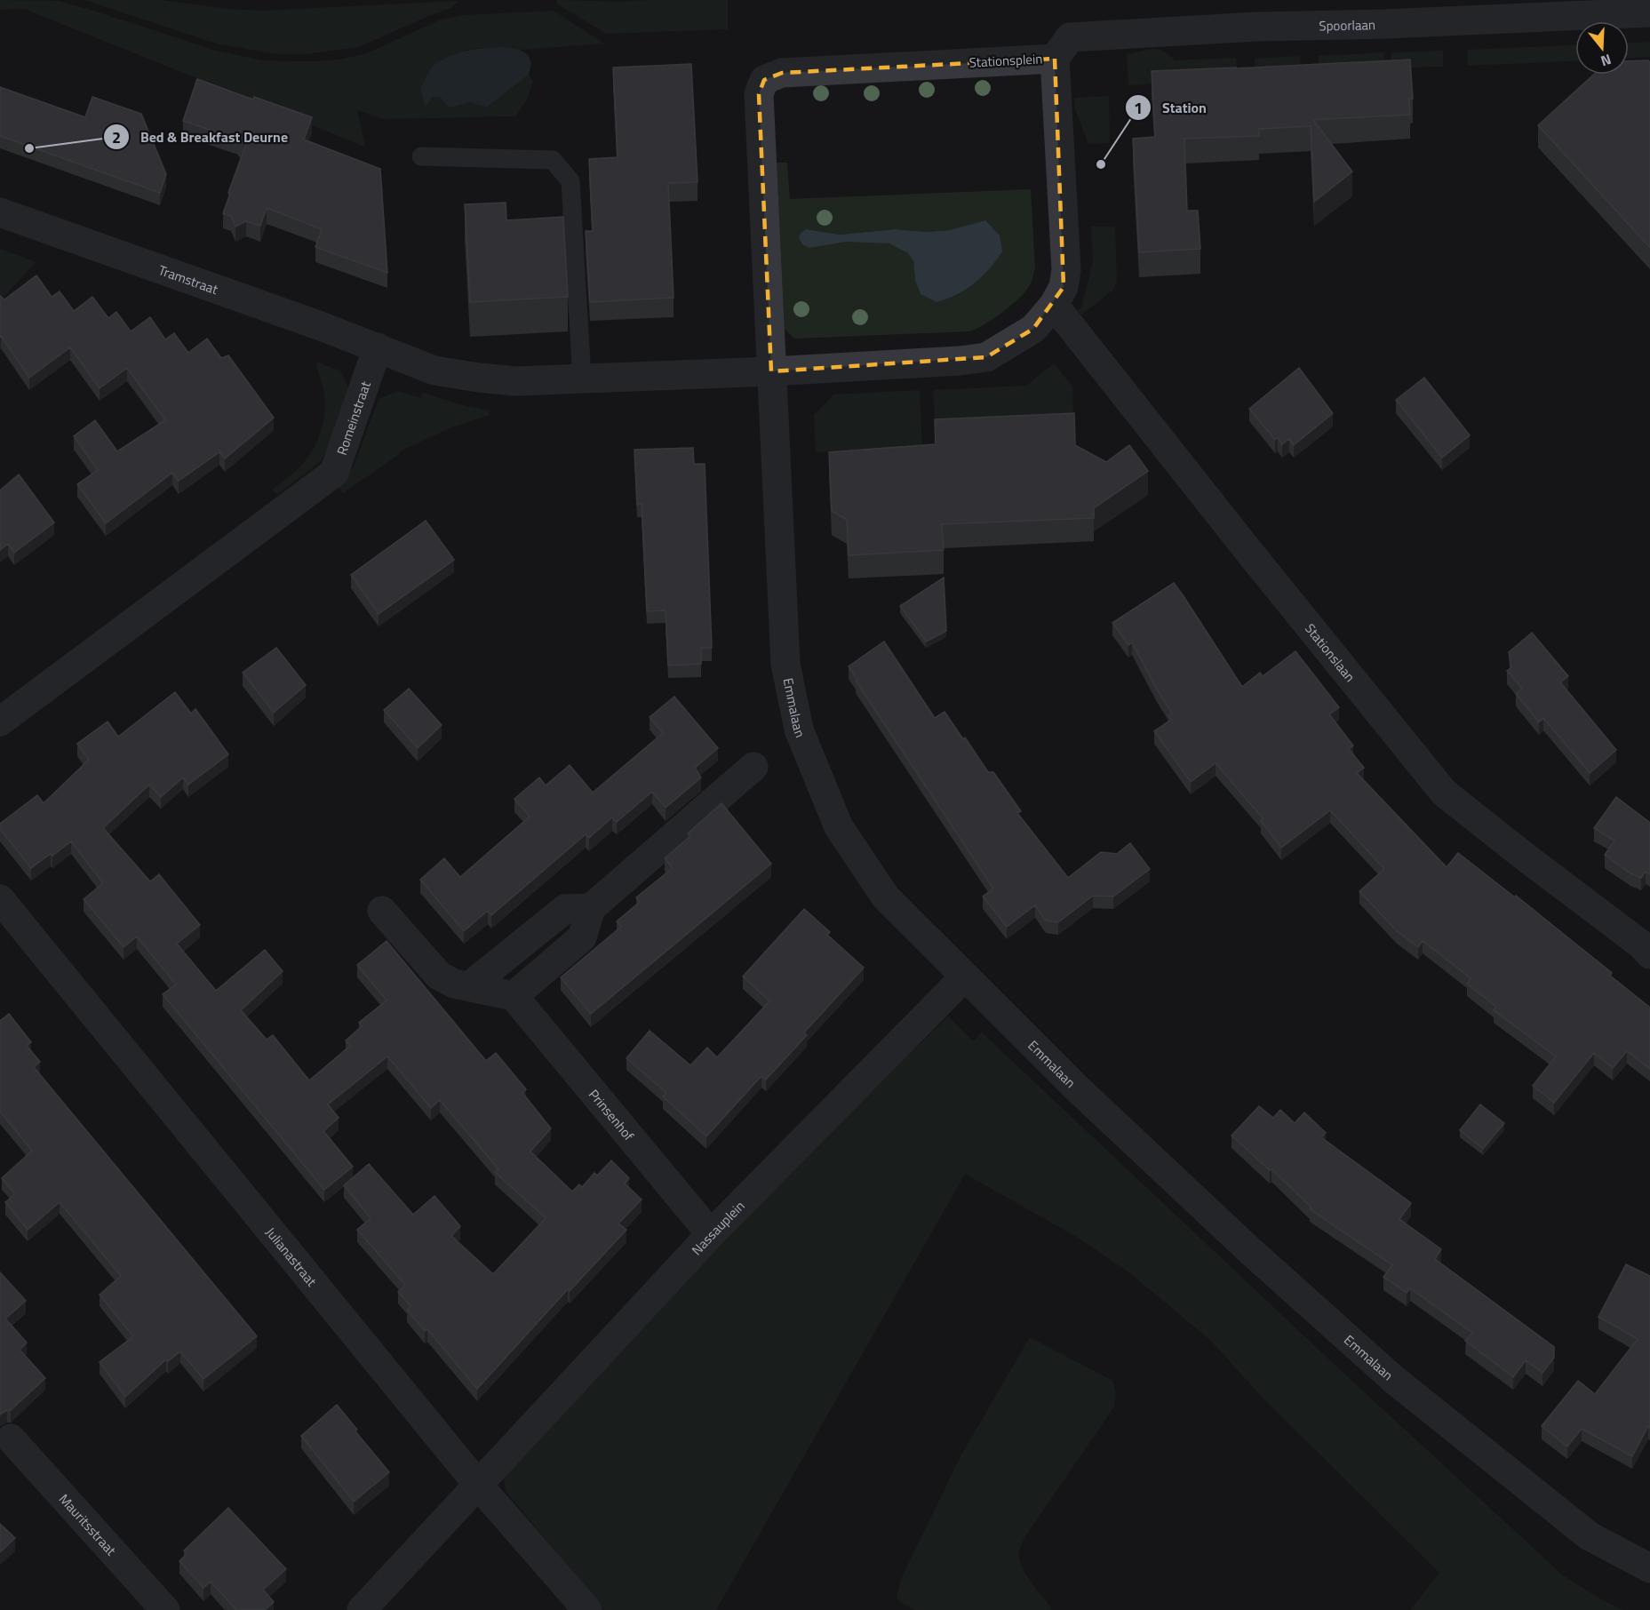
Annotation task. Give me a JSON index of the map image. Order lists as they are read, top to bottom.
{
  "streets": {
    "street": [
      "Spoorlaan",
      "Stationsplein",
      "Tramstraat",
      "Romeinstraat",
      "Stationslaan",
      "Emmalaan",
      "Prinsenhof",
      "Nassauplein",
      "Julianastraat",
      "Mauritsstraat"
    ]
  },
  "crossings": [
    ["Spoorlaan", "Stationsplein"],
    ["Stationsplein", "Stationslaan"],
    ["Stationsplein", "Emmalaan"],
    ["Tramstraat", "Romeinstraat"],
    ["Emmalaan", "Nassauplein"],
    ["Prinsenhof", "Nassauplein"],
    ["Nassauplein", "Julianastraat"]
  ],
  "places": ["Bed & Breakfast Deurne", "Station"],
  "north": "bottom"
}
